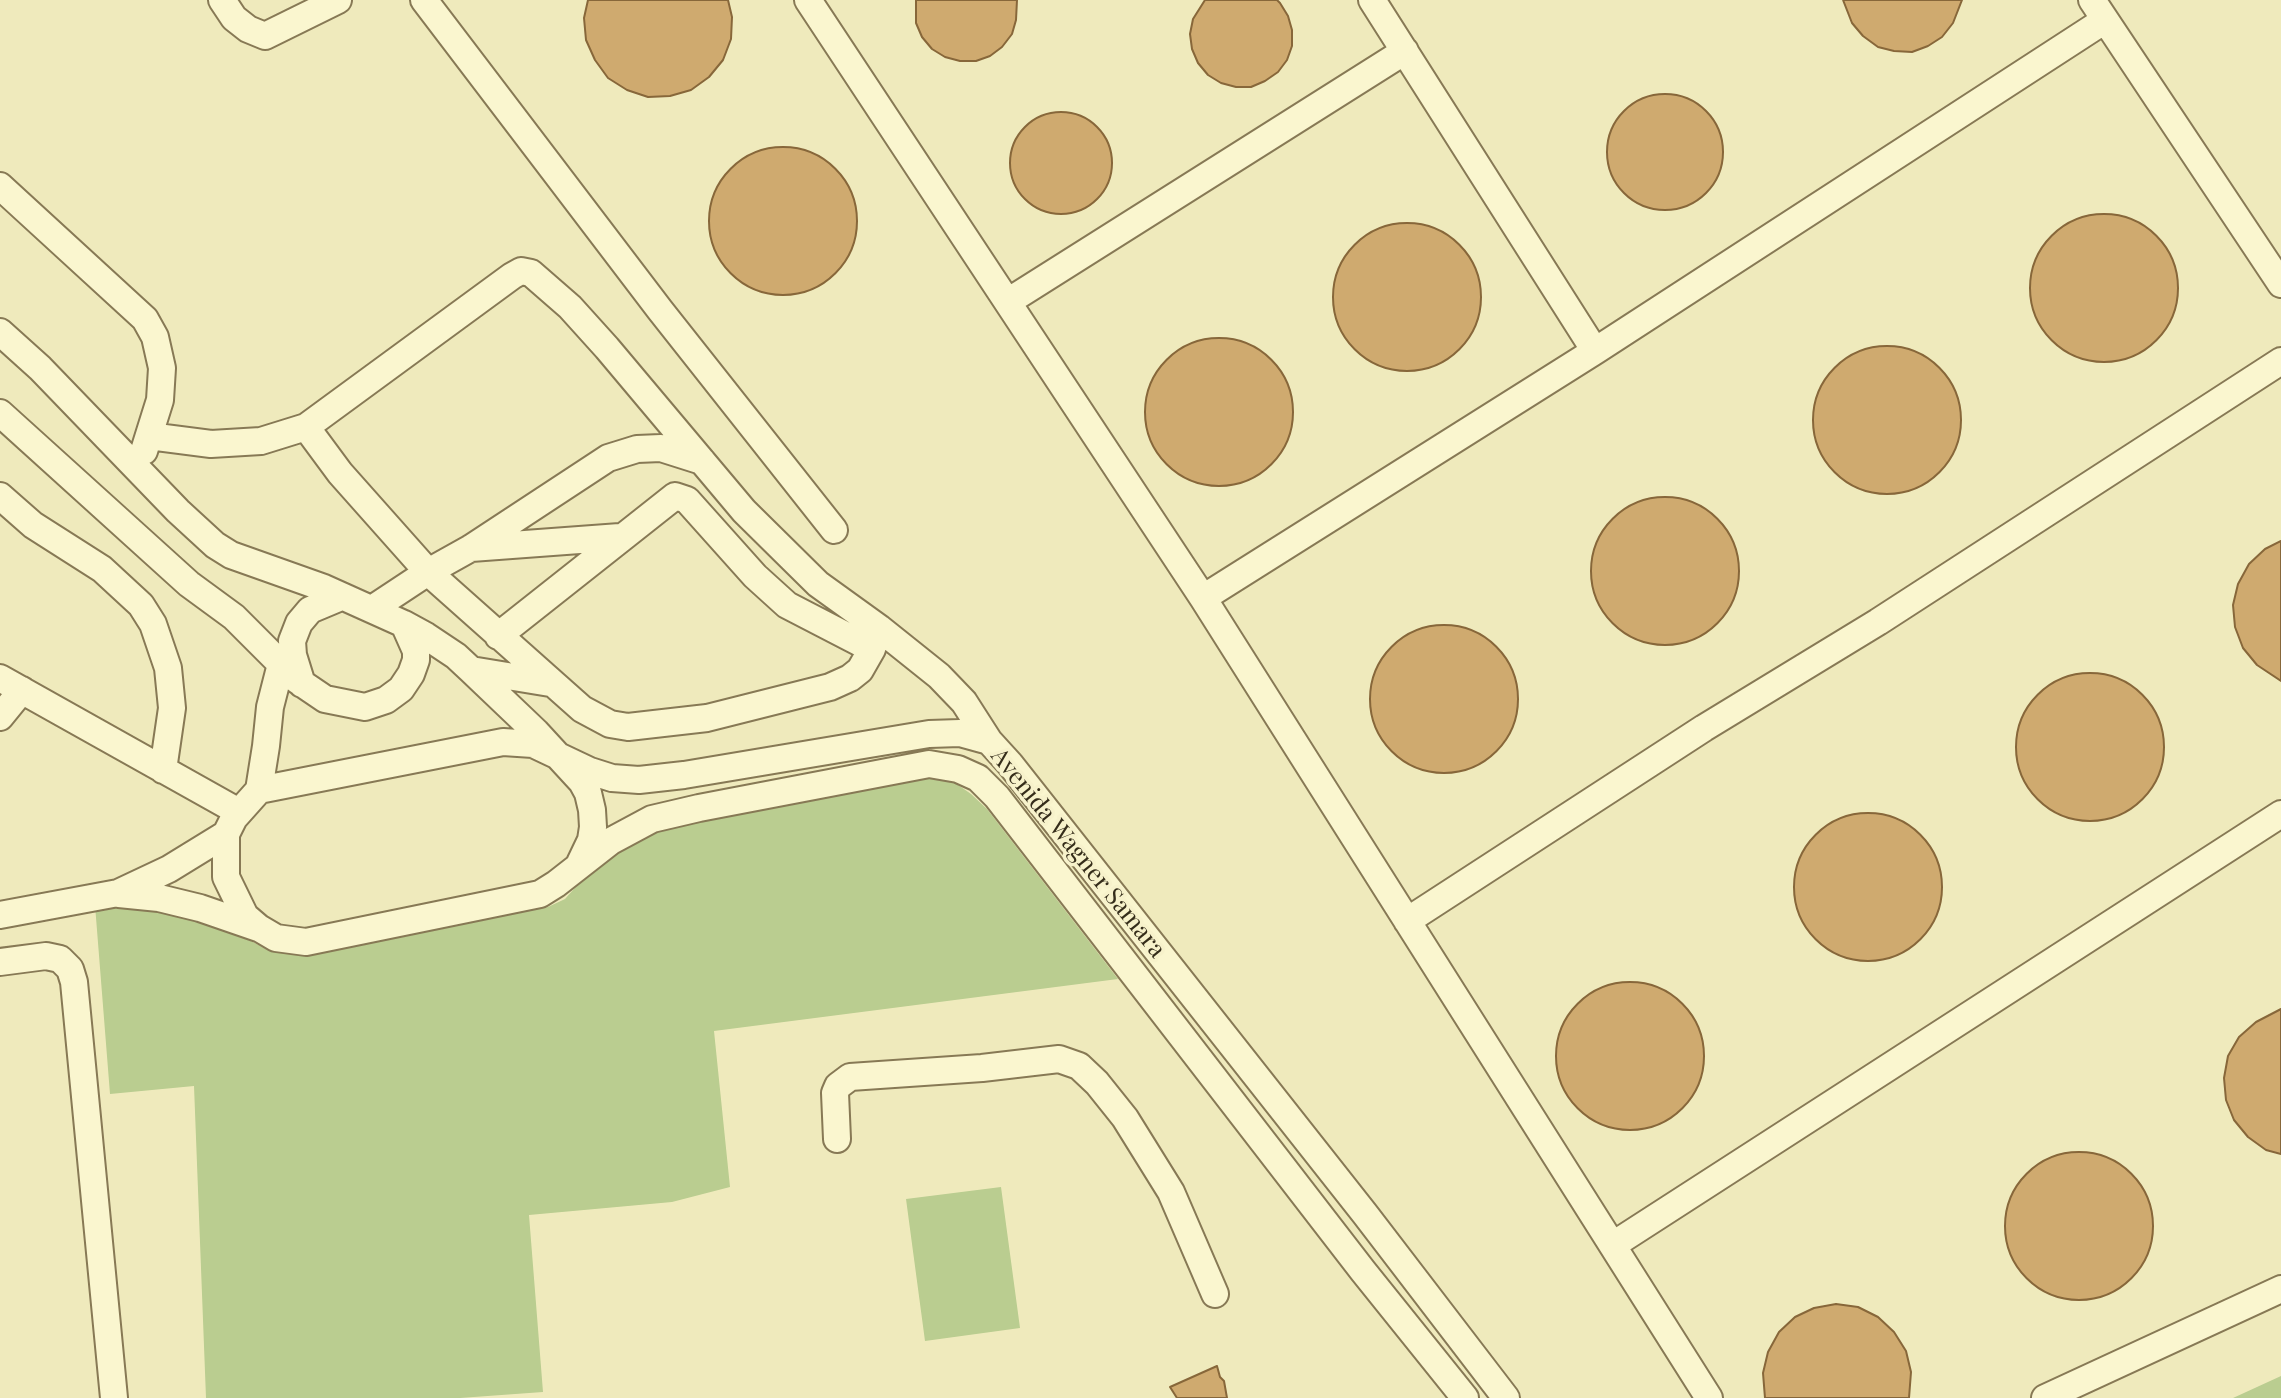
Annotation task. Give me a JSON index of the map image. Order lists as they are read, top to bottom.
{
  "streets": {
    "street": ["Avenida Wagner Samara"]
  }
}
